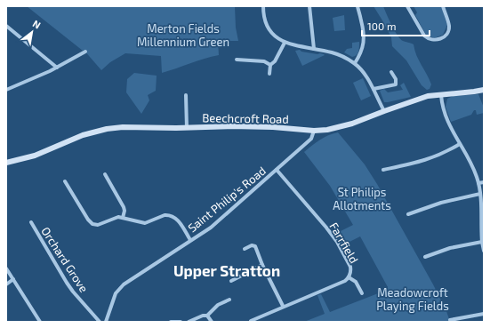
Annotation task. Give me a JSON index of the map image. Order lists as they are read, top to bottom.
{
  "streets": {
    "main road": ["Beechcroft Road"],
    "street": ["Saint Philip's Road", "Farrfield", "Orchard Grove"]
  },
  "crossings": [
    ["Beechcroft Road", "Saint Philip's Road"],
    ["Saint Philip's Road", "Farrfield"]
  ],
  "districts": ["Upper Stratton"],
  "parks": ["Merton Fields Millennium Green", "St Philips Allotments", "Meadowcroft Playing Fields"],
  "scale_bar": "100 m",
  "north": "top right"
}
